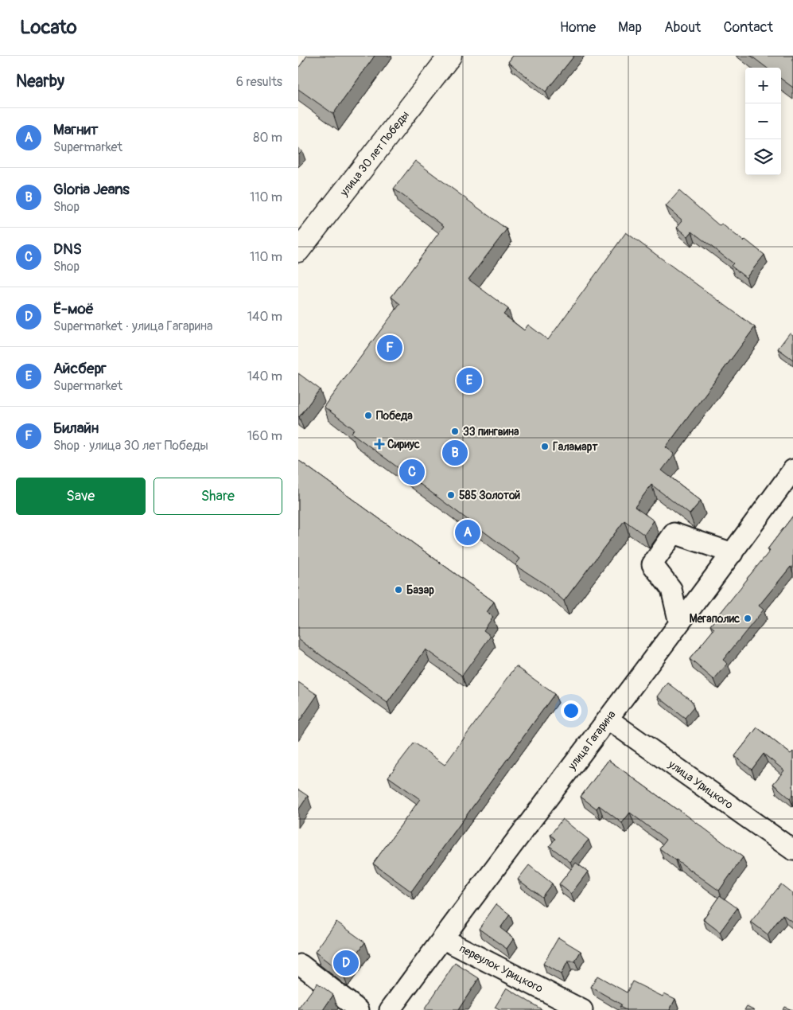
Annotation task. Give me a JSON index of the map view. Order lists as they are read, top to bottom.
{
  "streets": {
    "main road": ["улица 30 лет Победы"],
    "street": ["улица Гагарина", "улица Урицкого", "переулок Урицкого"]
  },
  "crossings": [
    ["улица Гагарина", "улица Урицкого"],
    ["улица Гагарина", "переулок Урицкого"]
  ],
  "places": {
    "other": [
      "Победа",
      "33 пингвина",
      "Галамарт",
      "585 Золотой",
      "Базар",
      "Мегаполис"
    ],
    "health": ["Сириус"]
  },
  "page": {
    "header": "Locato",
    "nav": [
      "Home",
      "Map",
      "About",
      "Contact"
    ],
    "heading": ["Nearby", "6 results"],
    "map_buttons": ["+", "−"],
    "list": [
      {
        "mark": "A",
        "name": "Магнит",
        "note": "Supermarket",
        "value": "80 m"
      },
      {
        "mark": "B",
        "name": "Gloria Jeans",
        "note": "Shop",
        "value": "110 m"
      },
      {
        "mark": "C",
        "name": "DNS",
        "note": "Shop",
        "value": "110 m"
      },
      {
        "mark": "D",
        "name": "Ё-моё",
        "note": "Supermarket · улица Гагарина",
        "value": "140 m"
      },
      {
        "mark": "E",
        "name": "Айсберг",
        "note": "Supermarket",
        "value": "140 m"
      },
      {
        "mark": "F",
        "name": "Билайн",
        "note": "Shop · улица 30 лет Победы",
        "value": "160 m"
      }
    ],
    "pins": [
      "F",
      "E",
      "B",
      "C",
      "A",
      "D"
    ],
    "buttons": ["Save", "Share"]
  }
}
